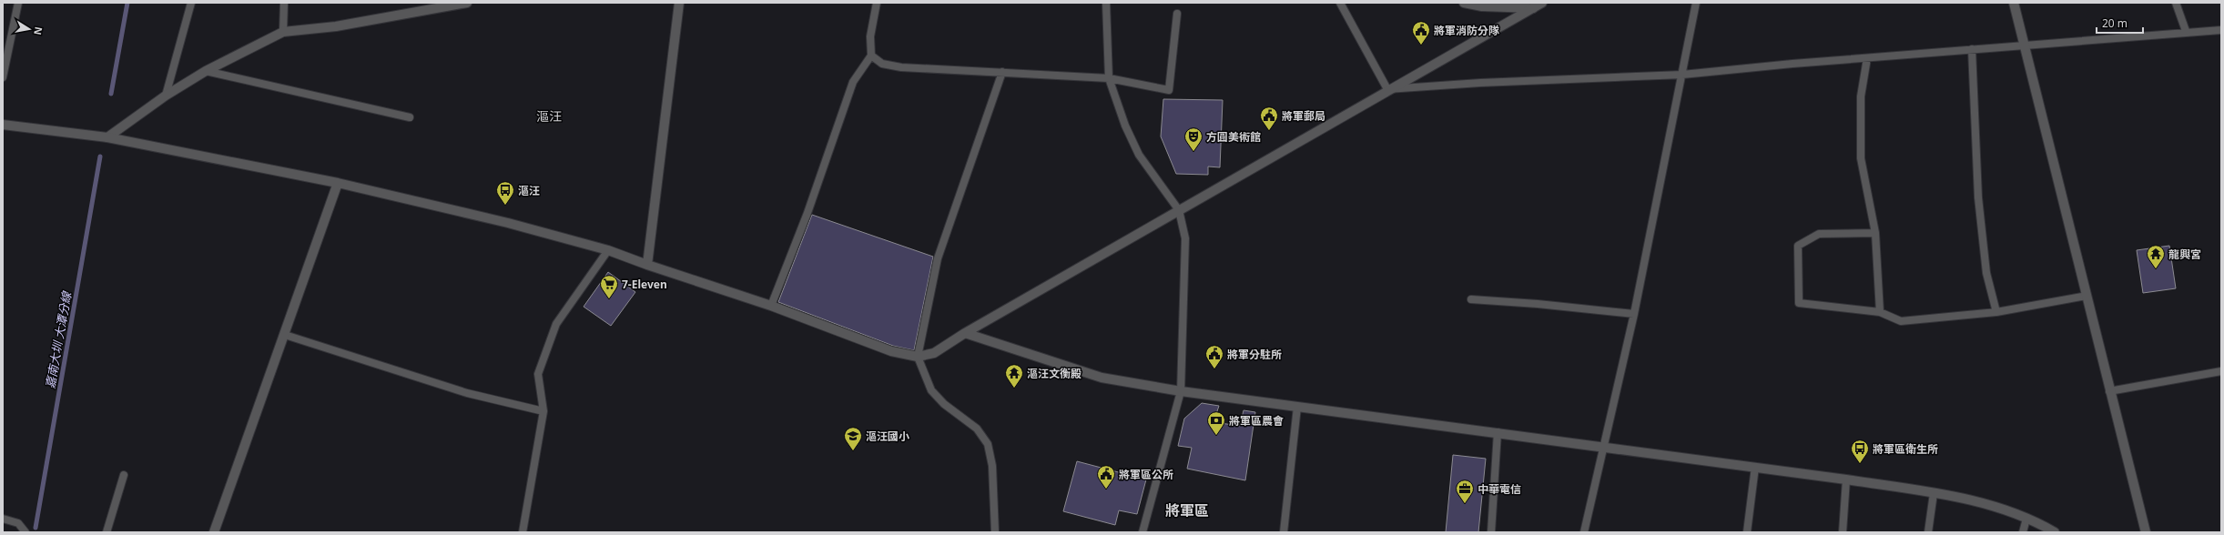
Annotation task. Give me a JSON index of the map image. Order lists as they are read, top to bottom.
{
  "districts": ["漚汪", "將軍區"],
  "water": ["嘉南大圳 大潭分線"],
  "places": {
    "public building": [
      "將軍消防分隊",
      "將軍郵局",
      "將軍分駐所",
      "將軍區公所"
    ],
    "theatre": ["方圓美術館"],
    "bus stop": ["漚汪", "將軍區衛生所"],
    "temple": ["龍興宮", "漚汪文衡殿"],
    "supermarket": ["7-Eleven"],
    "bank": ["將軍區農會"],
    "school or university": ["漚汪國小"],
    "office": ["中華電信"]
  },
  "scale_bar": "20 m",
  "north": "right"
}
